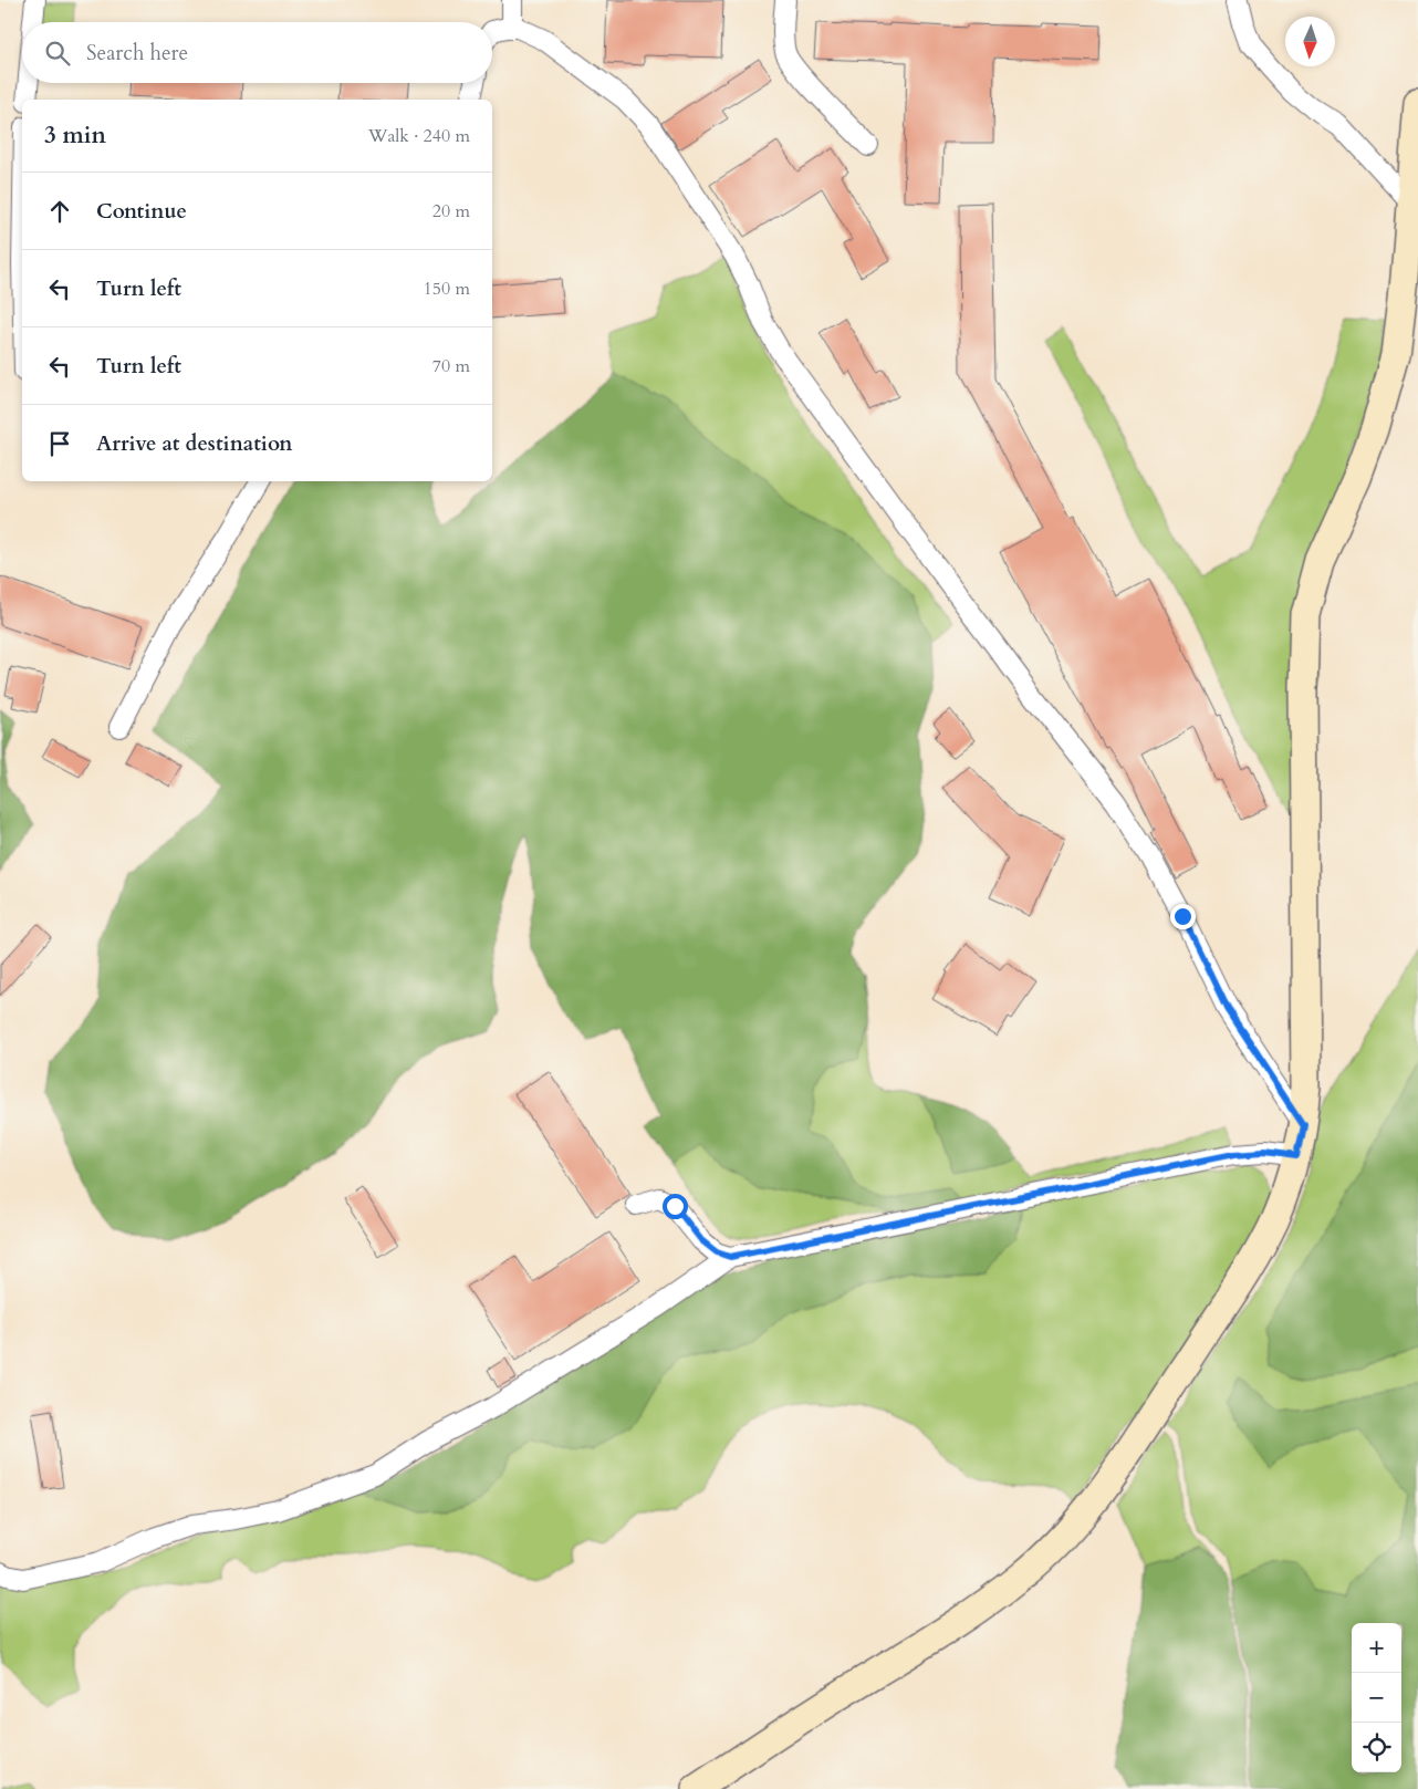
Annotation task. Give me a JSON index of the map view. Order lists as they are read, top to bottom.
{
  "north": "bottom",
  "page": {
    "search": "Search here",
    "heading": ["3 min", "Walk · 240 m"],
    "list": [
      ["Continue", "20 m"],
      ["Turn left", "150 m"],
      ["Turn left", "70 m"],
      "Arrive at destination"
    ],
    "map_buttons": ["+", "−"]
  }
}
